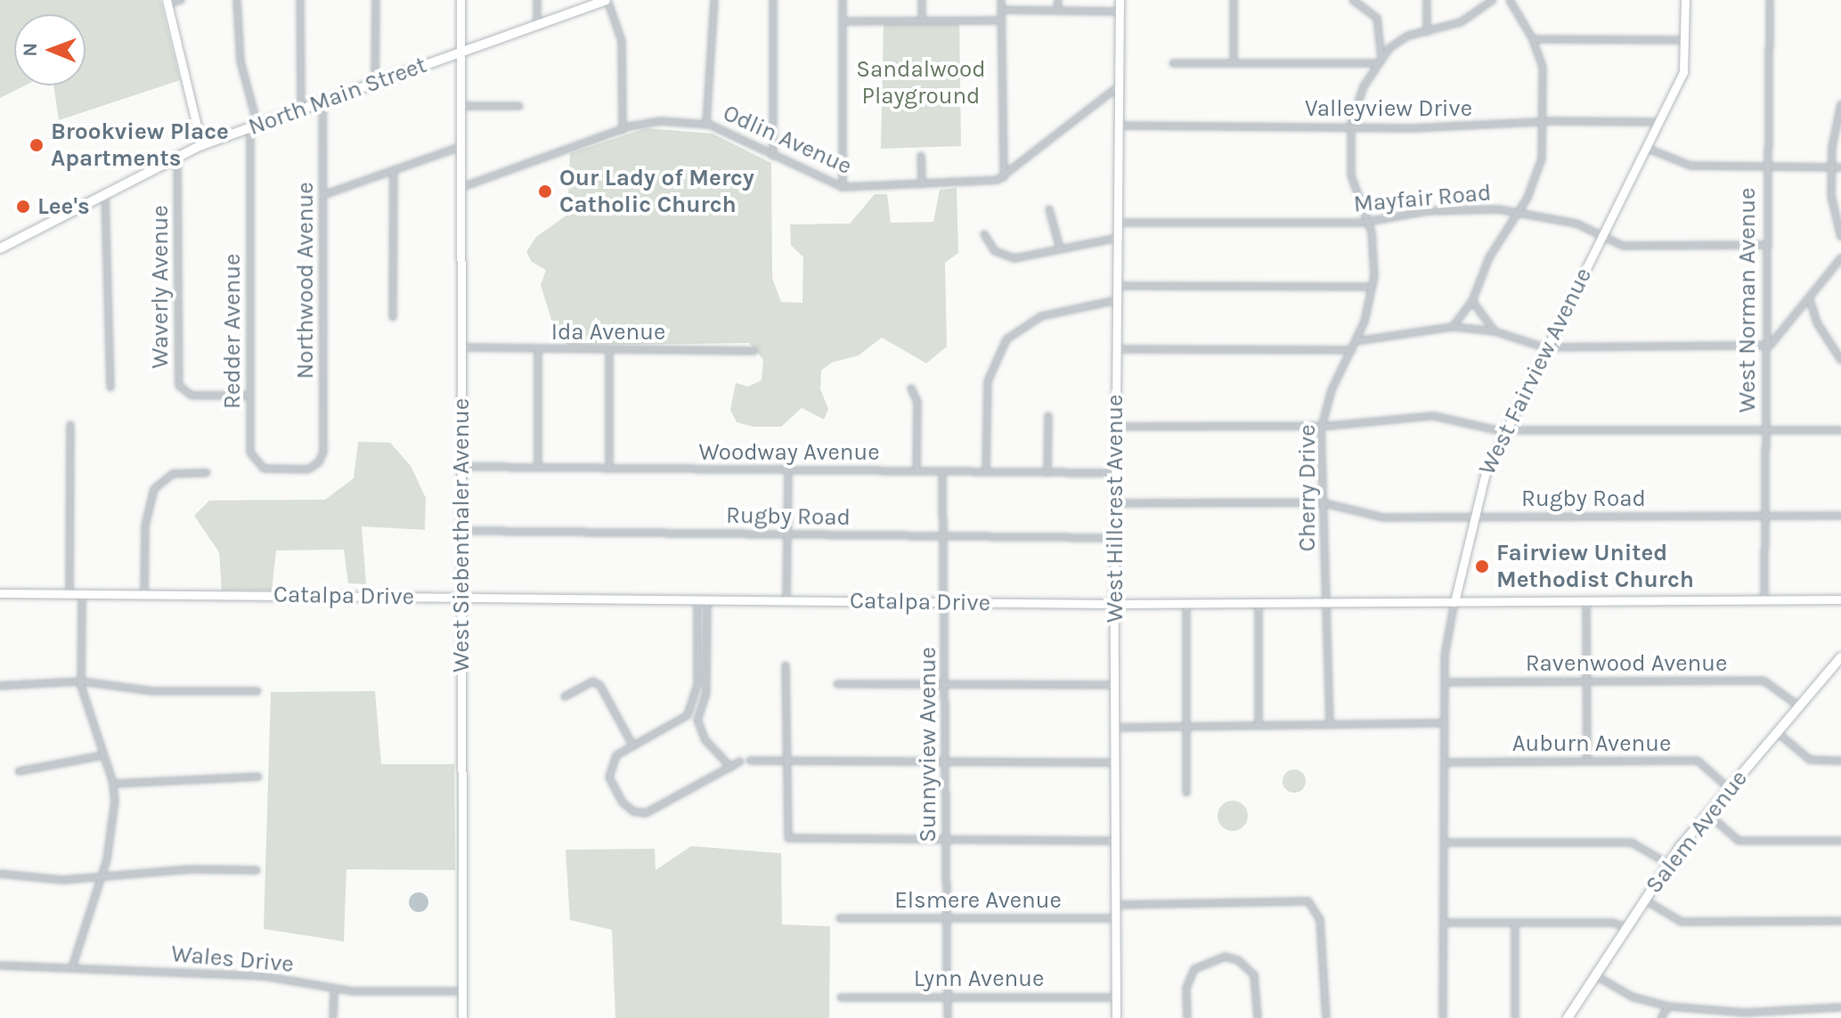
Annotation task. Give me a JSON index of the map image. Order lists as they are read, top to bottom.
{
  "streets": {
    "main road": ["North Main Street", "Salem Avenue"],
    "street": [
      "Valleyview Drive",
      "Odlin Avenue",
      "Mayfair Road",
      "Northwood Avenue",
      "Waverly Avenue",
      "West Norman Avenue",
      "Redder Avenue",
      "Ida Avenue",
      "West Fairview Avenue",
      "Woodway Avenue",
      "Cherry Drive",
      "Rugby Road",
      "West Hillcrest Avenue",
      "West Siebenthaler Avenue",
      "Catalpa Drive",
      "Ravenwood Avenue",
      "Auburn Avenue",
      "Sunnyview Avenue",
      "Elsmere Avenue",
      "Wales Drive",
      "Lynn Avenue"
    ]
  },
  "crossings": [
    ["North Main Street", "Northwood Avenue"],
    ["North Main Street", "Waverly Avenue"],
    ["North Main Street", "Redder Avenue"],
    ["North Main Street", "West Siebenthaler Avenue"],
    ["Valleyview Drive", "West Fairview Avenue"],
    ["Valleyview Drive", "Cherry Drive"],
    ["Valleyview Drive", "West Hillcrest Avenue"],
    ["Odlin Avenue", "West Siebenthaler Avenue"],
    ["Mayfair Road", "West Norman Avenue"],
    ["Mayfair Road", "West Fairview Avenue"],
    ["Mayfair Road", "Cherry Drive"],
    ["Mayfair Road", "West Hillcrest Avenue"],
    ["Northwood Avenue", "Redder Avenue"],
    ["Waverly Avenue", "Redder Avenue"],
    ["West Norman Avenue", "Rugby Road"],
    ["West Norman Avenue", "Catalpa Drive"],
    ["Ida Avenue", "West Siebenthaler Avenue"],
    ["West Fairview Avenue", "Rugby Road"],
    ["West Fairview Avenue", "Catalpa Drive"],
    ["West Fairview Avenue", "Ravenwood Avenue"],
    ["West Fairview Avenue", "Auburn Avenue"],
    ["Woodway Avenue", "West Hillcrest Avenue"],
    ["Woodway Avenue", "West Siebenthaler Avenue"],
    ["Woodway Avenue", "Sunnyview Avenue"],
    ["Cherry Drive", "Rugby Road"],
    ["Cherry Drive", "Catalpa Drive"],
    ["Rugby Road", "West Hillcrest Avenue"],
    ["Rugby Road", "West Siebenthaler Avenue"],
    ["Rugby Road", "Sunnyview Avenue"],
    ["West Hillcrest Avenue", "Catalpa Drive"],
    ["West Hillcrest Avenue", "Elsmere Avenue"],
    ["West Hillcrest Avenue", "Lynn Avenue"],
    ["West Siebenthaler Avenue", "Catalpa Drive"],
    ["West Siebenthaler Avenue", "Wales Drive"],
    ["Catalpa Drive", "Sunnyview Avenue"],
    ["Ravenwood Avenue", "Salem Avenue"],
    ["Auburn Avenue", "Salem Avenue"],
    ["Sunnyview Avenue", "Elsmere Avenue"],
    ["Sunnyview Avenue", "Lynn Avenue"]
  ],
  "parks": ["Sandalwood Playground"],
  "places": [
    "Brookview Place Apartments",
    "Our Lady of Mercy Catholic Church",
    "Lee's",
    "Fairview United Methodist Church"
  ],
  "north": "left"
}
